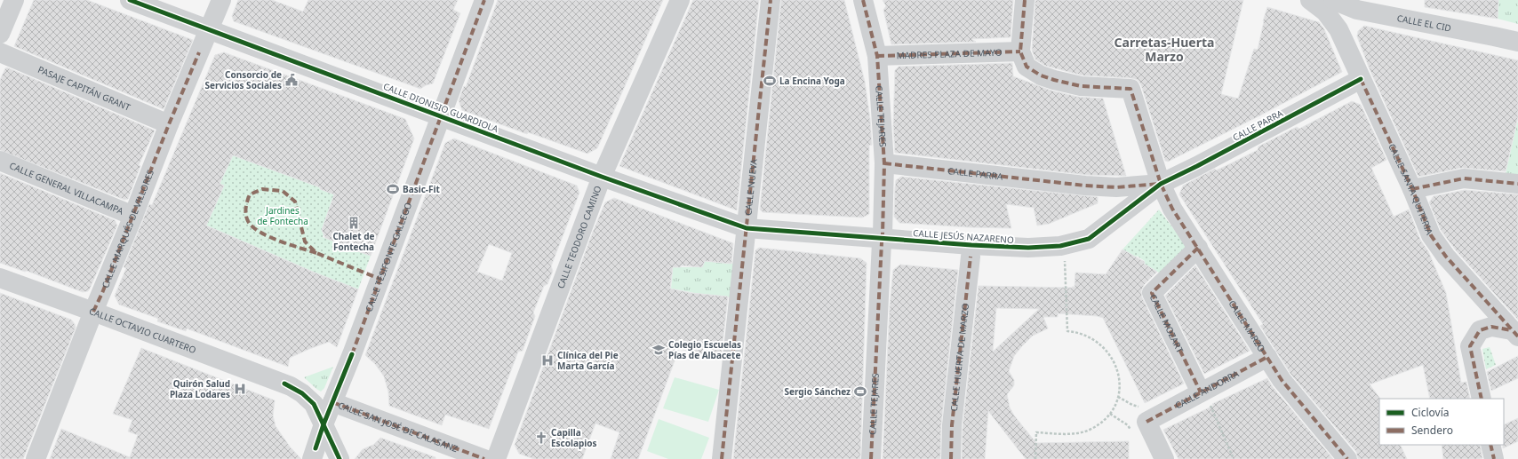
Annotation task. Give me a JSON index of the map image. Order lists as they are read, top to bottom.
{
  "streets": {
    "street": [
      "CALLE EL CID",
      "MADRES PLAZA DE MAYO",
      "PASAJE CAPITÁN GRANT",
      "CALLE DIONISIO GUARDIOLA",
      "CALLE TEJARES",
      "CALLE PARRA",
      "CALLE NUEVA",
      "CALLE GENERAL VILLACAMPA",
      "CALLE SANTA QUITERIA",
      "CALLE MARQUÉS DE VILLORES",
      "CALLE JESÚS NAZARENO",
      "CALLE TEODORO CAMINO",
      "CALLE TESIFONTE GALLEGO",
      "CALLE MOZART",
      "CALLE MARZO",
      "CALLE OCTAVIO CUARTERO",
      "CALLE HUERTA DE MARZO",
      "CALLE ANDORRA",
      "CALLE SAN JOSÉ DE CALASANZ"
    ]
  },
  "crossings": [
    ["MADRES PLAZA DE MAYO", "CALLE TEJARES"],
    ["MADRES PLAZA DE MAYO", "CALLE MARZO"],
    ["PASAJE CAPITÁN GRANT", "CALLE MARQUÉS DE VILLORES"],
    ["CALLE DIONISIO GUARDIOLA", "CALLE NUEVA"],
    ["CALLE DIONISIO GUARDIOLA", "CALLE MARQUÉS DE VILLORES"],
    ["CALLE DIONISIO GUARDIOLA", "CALLE JESÚS NAZARENO"],
    ["CALLE DIONISIO GUARDIOLA", "CALLE TEODORO CAMINO"],
    ["CALLE DIONISIO GUARDIOLA", "CALLE TESIFONTE GALLEGO"],
    ["CALLE TEJARES", "CALLE PARRA"],
    ["CALLE PARRA", "CALLE SANTA QUITERIA"],
    ["CALLE PARRA", "CALLE JESÚS NAZARENO"],
    ["CALLE PARRA", "CALLE MARZO"],
    ["CALLE NUEVA", "CALLE JESÚS NAZARENO"],
    ["CALLE GENERAL VILLACAMPA", "CALLE MARQUÉS DE VILLORES"],
    ["CALLE MARQUÉS DE VILLORES", "CALLE OCTAVIO CUARTERO"],
    ["CALLE JESÚS NAZARENO", "CALLE MARZO"],
    ["CALLE TESIFONTE GALLEGO", "CALLE OCTAVIO CUARTERO"],
    ["CALLE TESIFONTE GALLEGO", "CALLE SAN JOSÉ DE CALASANZ"],
    ["CALLE MOZART", "CALLE MARZO"],
    ["CALLE MOZART", "CALLE ANDORRA"],
    ["CALLE MARZO", "CALLE ANDORRA"]
  ],
  "districts": ["Carretas-Huerta Marzo"],
  "parks": ["Jardines de Fontecha"],
  "places": {
    "public building": ["Consorcio de Servicios Sociales"],
    "sports": ["La Encina Yoga", "Basic-Fit", "Sergio Sánchez"],
    "building": ["Chalet de Fontecha"],
    "school or university": ["Colegio Escuelas Pías de Albacete"],
    "hospital": ["Clínica del Pie Marta García", "Quirón Salud Plaza Lodares"],
    "church": ["Capilla Escolapios"]
  },
  "legend": ["Ciclovía", "Sendero"]
}
